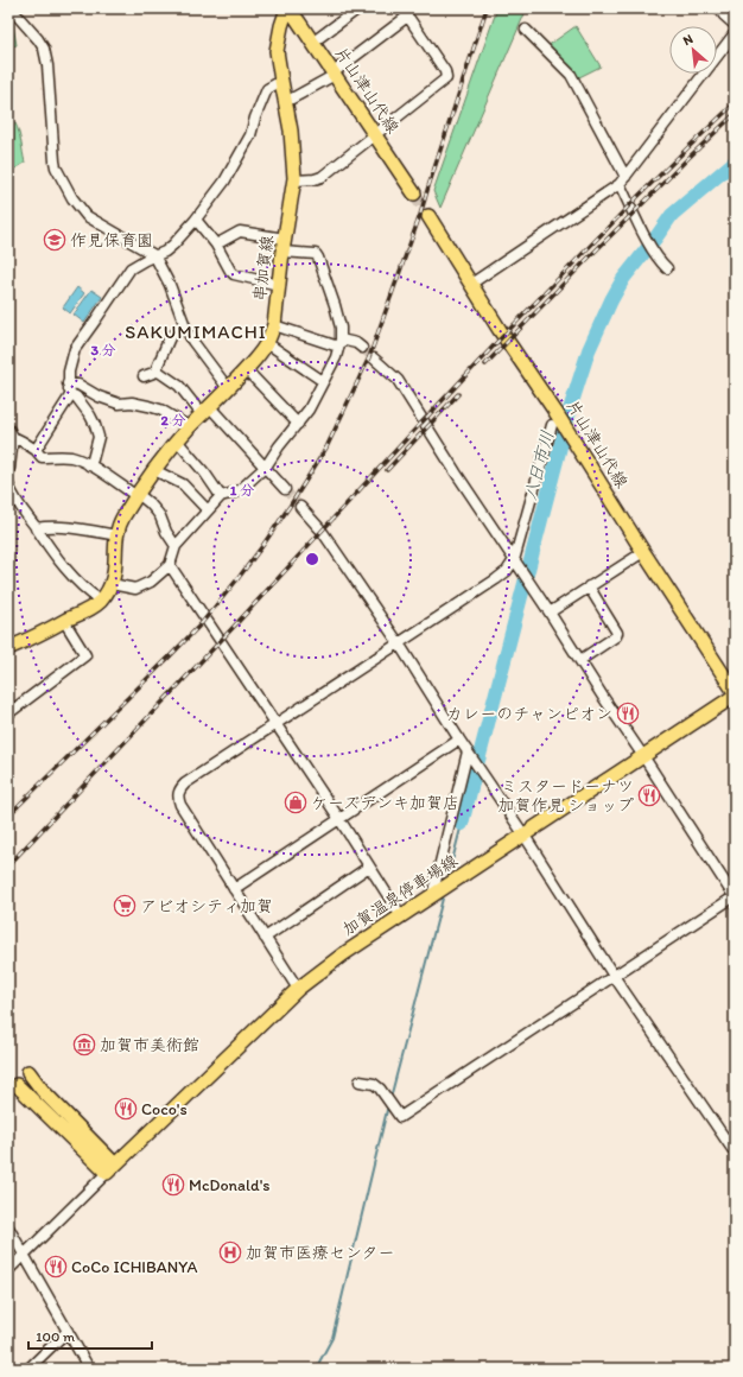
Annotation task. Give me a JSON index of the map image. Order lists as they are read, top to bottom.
{
  "streets": {
    "main road": ["片山津山代線", "串加賀線", "加賀温泉停車場線"]
  },
  "crossings": [
    ["片山津山代線", "串加賀線"]
  ],
  "districts": ["SAKUMIMACHI"],
  "water": ["八日市川"],
  "places": {
    "school or university": ["作見保育園"],
    "restaurant": [
      "カレーのチャンピオン",
      "ミスタードーナツ 加賀作見 ショップ",
      "Coco's",
      "McDonald's",
      "CoCo ICHIBANYA"
    ],
    "shop": ["ケーズデンキ加賀店"],
    "supermarket": ["アビオシティ加賀"],
    "museum": ["加賀市美術館"],
    "hospital": ["加賀市医療センター"]
  },
  "scale_bar": "100 m",
  "north": "top left",
  "rings": ["3 分", "2 分", "1 分"]
}
